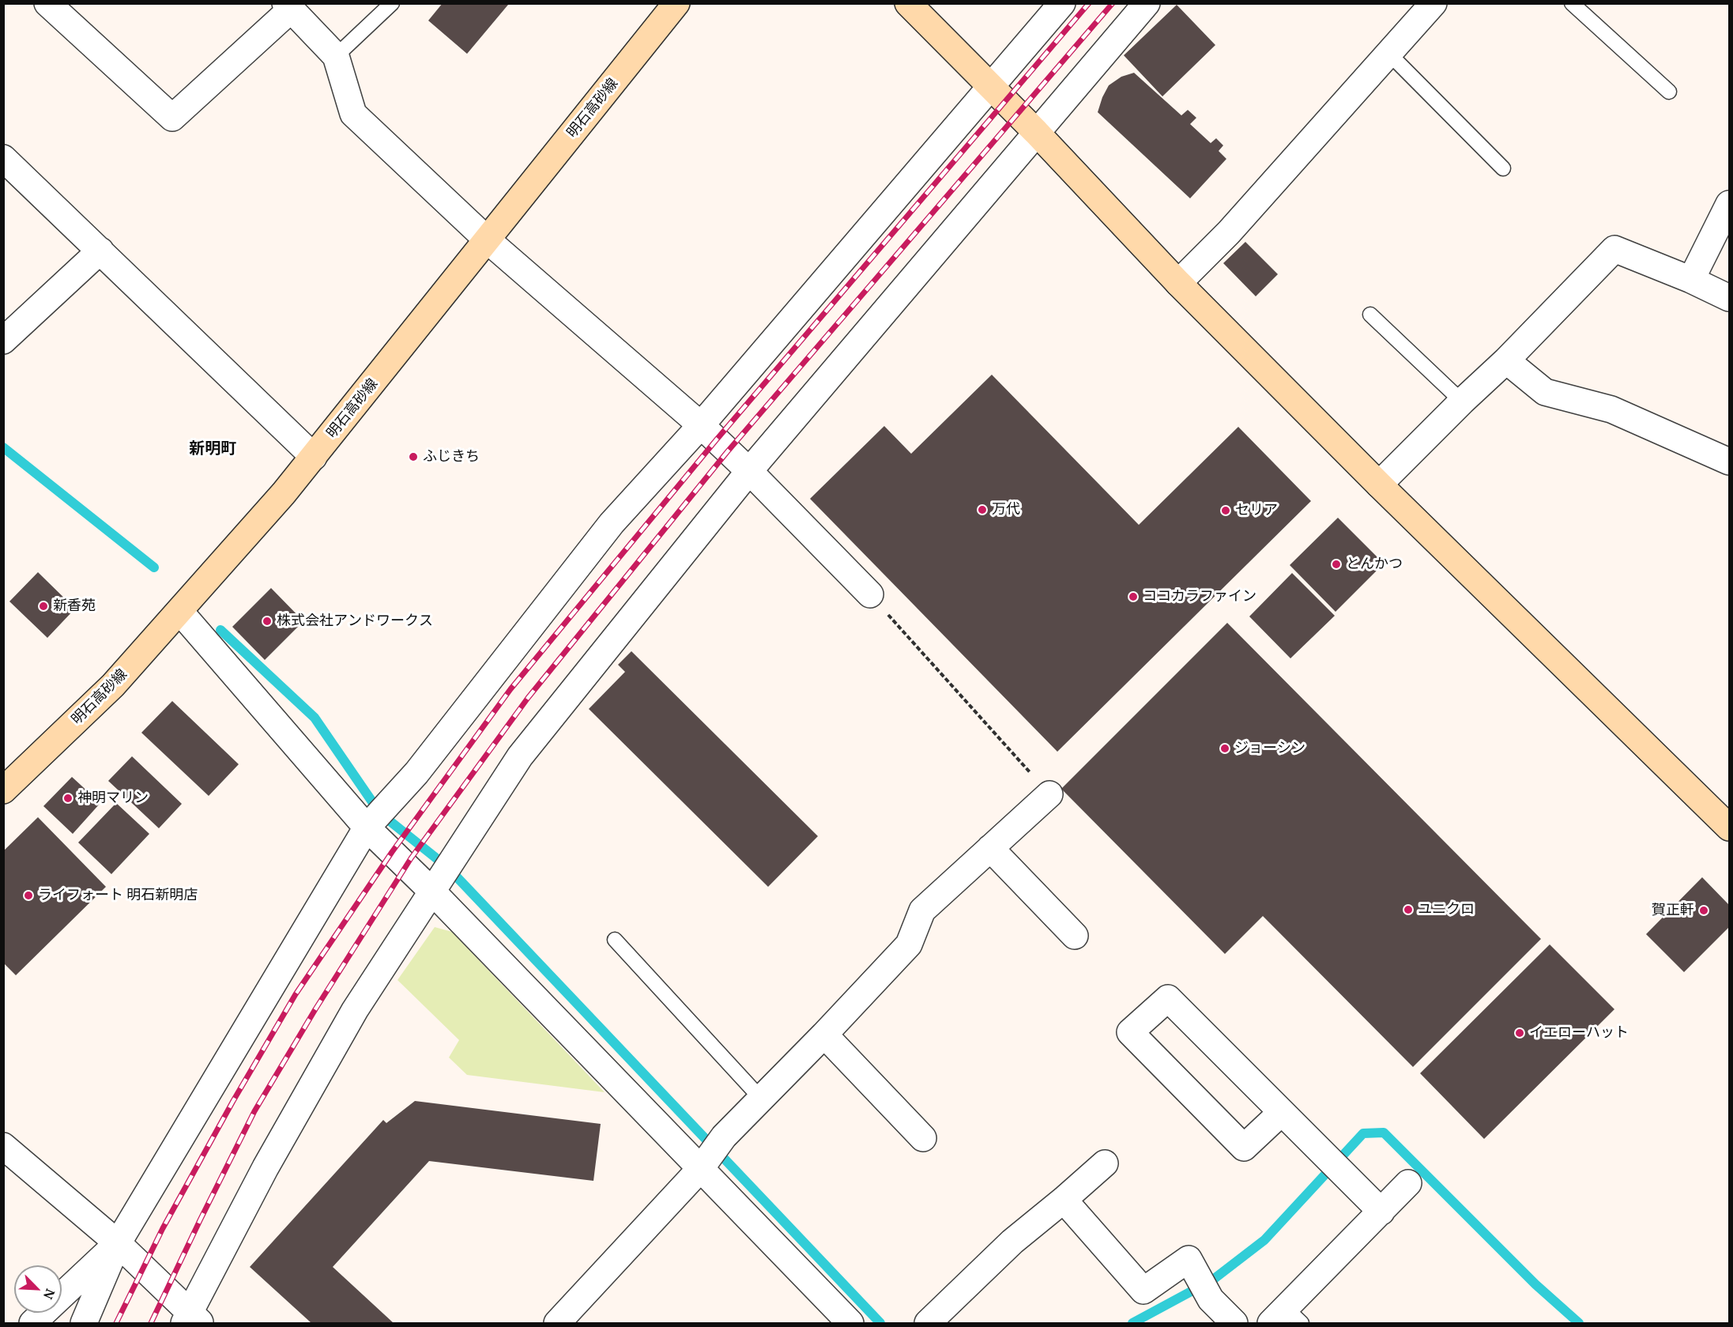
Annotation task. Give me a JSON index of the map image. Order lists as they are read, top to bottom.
{
  "streets": {
    "street": ["明石高砂線"]
  },
  "districts": ["新明町"],
  "places": [
    "ふじきち",
    "万代",
    "セリア",
    "とんかつ",
    "ココカラファイン",
    "新香苑",
    "株式会社アンドワークス",
    "ジョーシン",
    "神明マリン",
    "ライフォート 明石新明店",
    "ユニクロ",
    "賀正軒",
    "イエローハット"
  ],
  "north": "bottom right"
}
